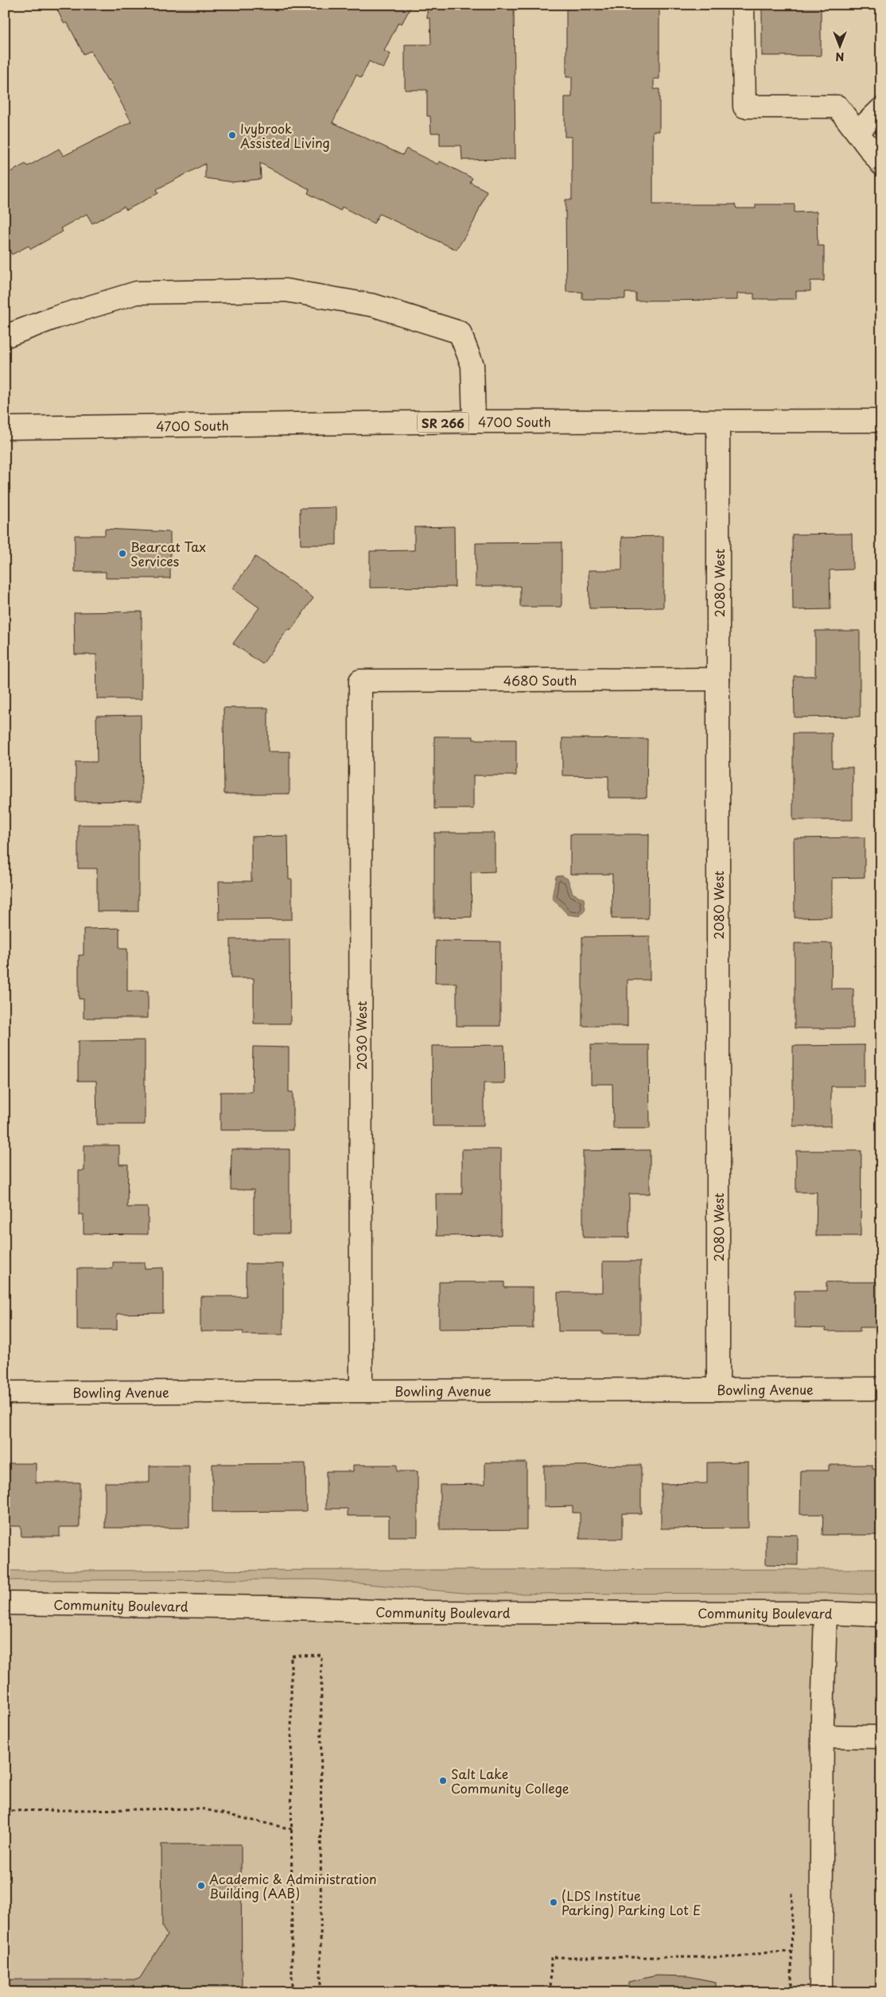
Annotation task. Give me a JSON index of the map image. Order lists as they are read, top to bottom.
{
  "streets": {
    "street": [
      "4700 South",
      "SR 266",
      "2080 West",
      "4680 South",
      "2030 West",
      "Bowling Avenue",
      "Community Boulevard"
    ]
  },
  "crossings": [
    ["4700 South", "2080 West"],
    ["2080 West", "4680 South"],
    ["2080 West", "Bowling Avenue"],
    ["4680 South", "2030 West"],
    ["2030 West", "Bowling Avenue"]
  ],
  "places": [
    "Ivybrook Assisted Living",
    "Bearcat Tax Services",
    "Salt Lake Community College",
    "Academic & Administration Building (AAB)",
    "(LDS Institue Parking) Parking Lot E"
  ],
  "north": "bottom"
}
